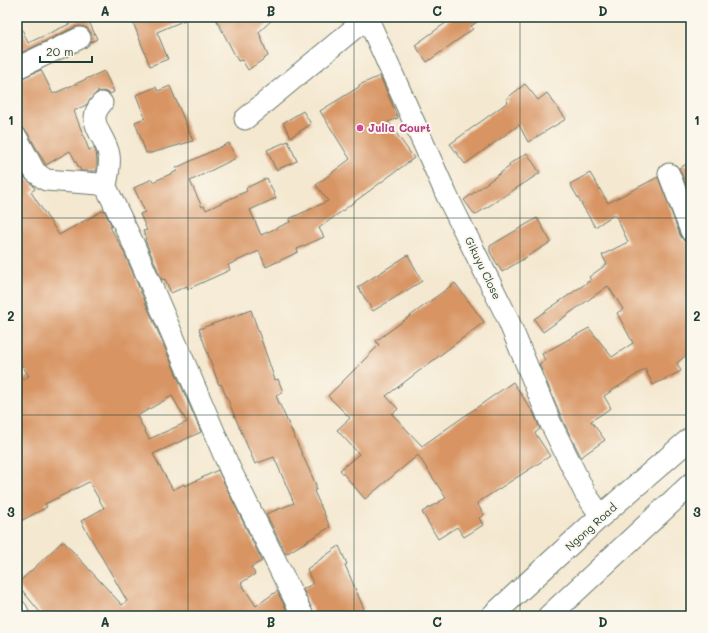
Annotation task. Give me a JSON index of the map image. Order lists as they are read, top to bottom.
{
  "streets": {
    "main road": ["Ngong Road"],
    "street": ["Gikuyu Close"]
  },
  "crossings": [
    ["Gikuyu Close", "Ngong Road"]
  ],
  "places": ["Julia Court"],
  "scale_bar": "20 m",
  "grid": {
    "columns": [
      "A",
      "B",
      "C",
      "D"
    ],
    "rows": ["1", "2", "3"]
  }
}
